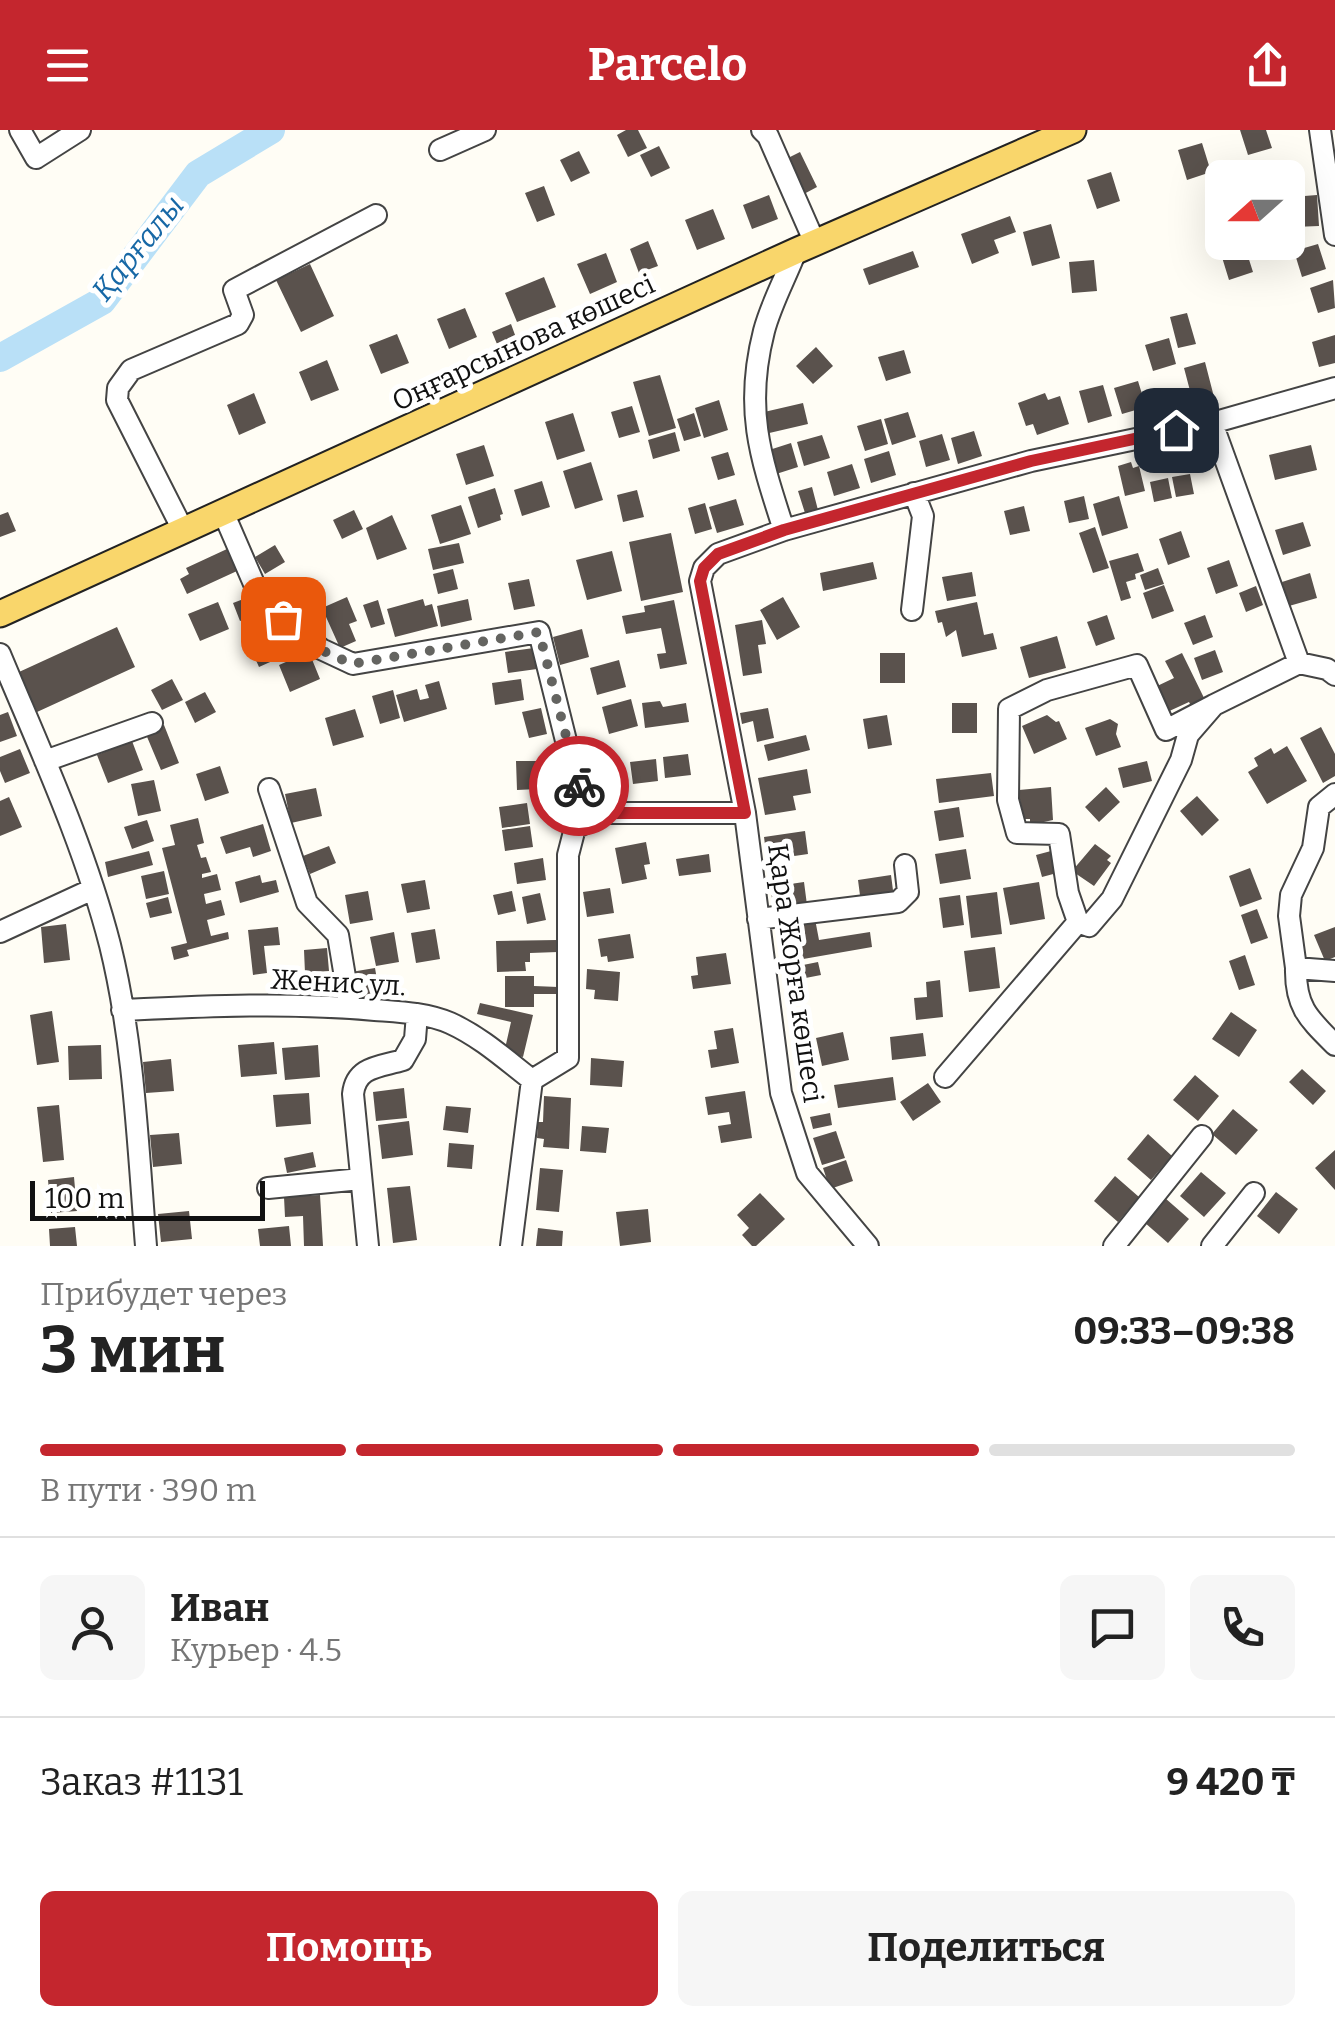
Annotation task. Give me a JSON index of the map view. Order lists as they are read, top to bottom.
{
  "streets": {
    "main road": ["Оңғарсынова көшесі"],
    "street": ["Қара Жорға көшесі", "Женис ул."]
  },
  "water": ["Қарғалы"],
  "scale_bar": "100 m",
  "north": "left",
  "page": {
    "header": "Parcelo",
    "scale": "100 m",
    "heading": ["3 мин", "Прибудет через", "09:33–09:38"],
    "panel": [
      "Иван",
      "Курьер · 4.5",
      "Заказ #1131",
      "9 420 ₸"
    ],
    "bar": "В пути · 390 m",
    "buttons": ["Помощь", "Поделиться"]
  }
}
